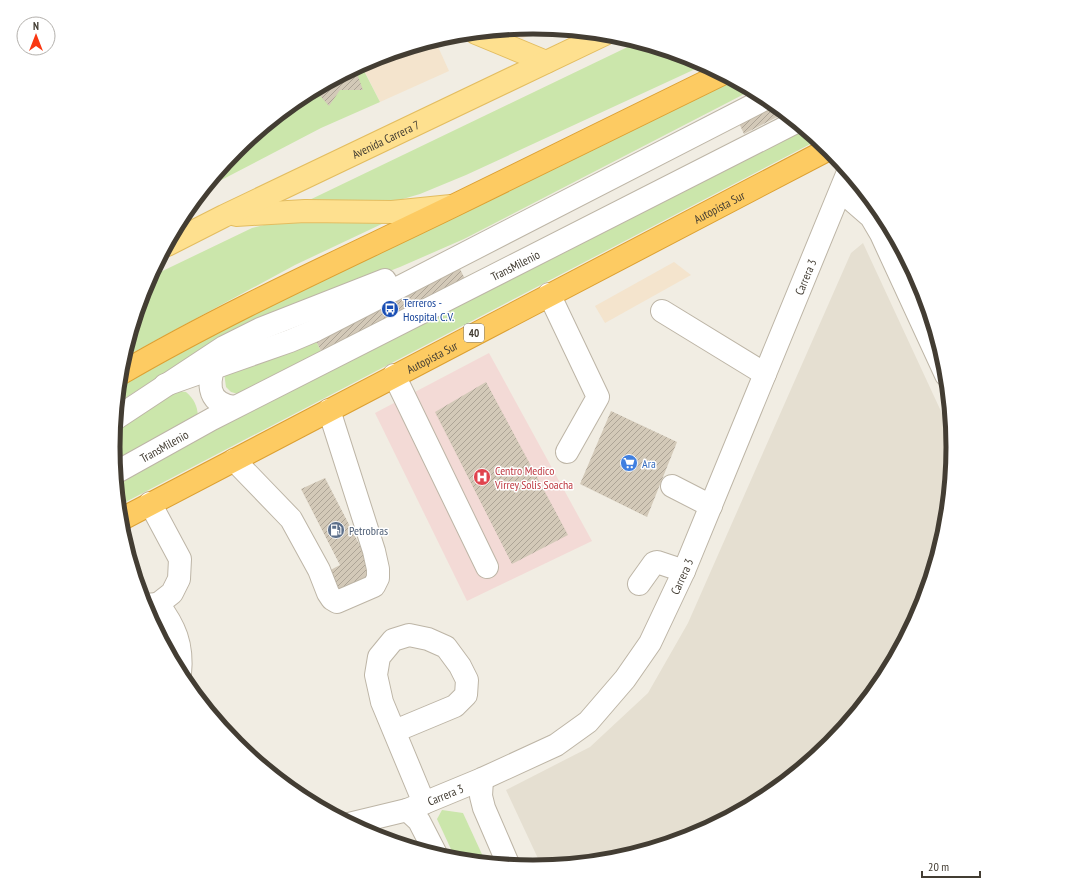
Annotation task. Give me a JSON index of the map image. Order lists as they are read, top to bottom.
{
  "streets": {
    "highway": ["Autopista Sur", "40"],
    "main road": ["Avenida Carrera 7"],
    "street": ["TransMilenio", "Carrera 3"]
  },
  "places": {
    "bus stop": ["Terreros - Hospital C.V."],
    "supermarket": ["Ara"],
    "hospital": ["Centro Medico Virrey Solis Soacha"],
    "fuel station": ["Petrobras"]
  },
  "scale_bar": "20 m",
  "north": "top"
}
